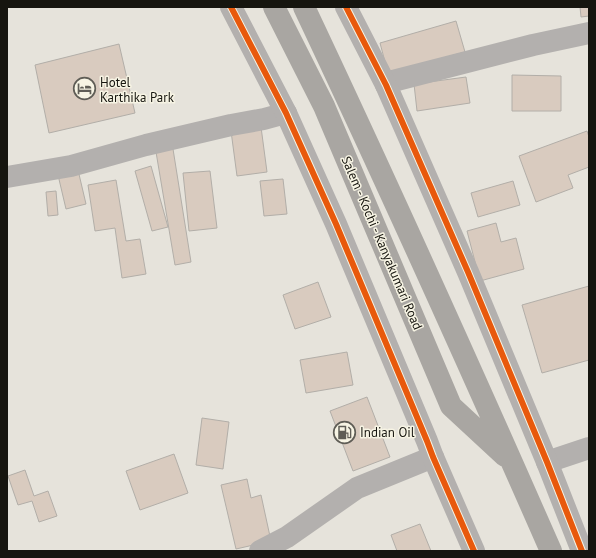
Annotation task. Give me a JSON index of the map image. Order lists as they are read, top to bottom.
{
  "streets": {
    "highway": ["Salem - Kochi - Kanyakumari Road"]
  },
  "places": {
    "hotel": ["Hotel Karthika Park"],
    "fuel station": ["Indian Oil"]
  }
}
